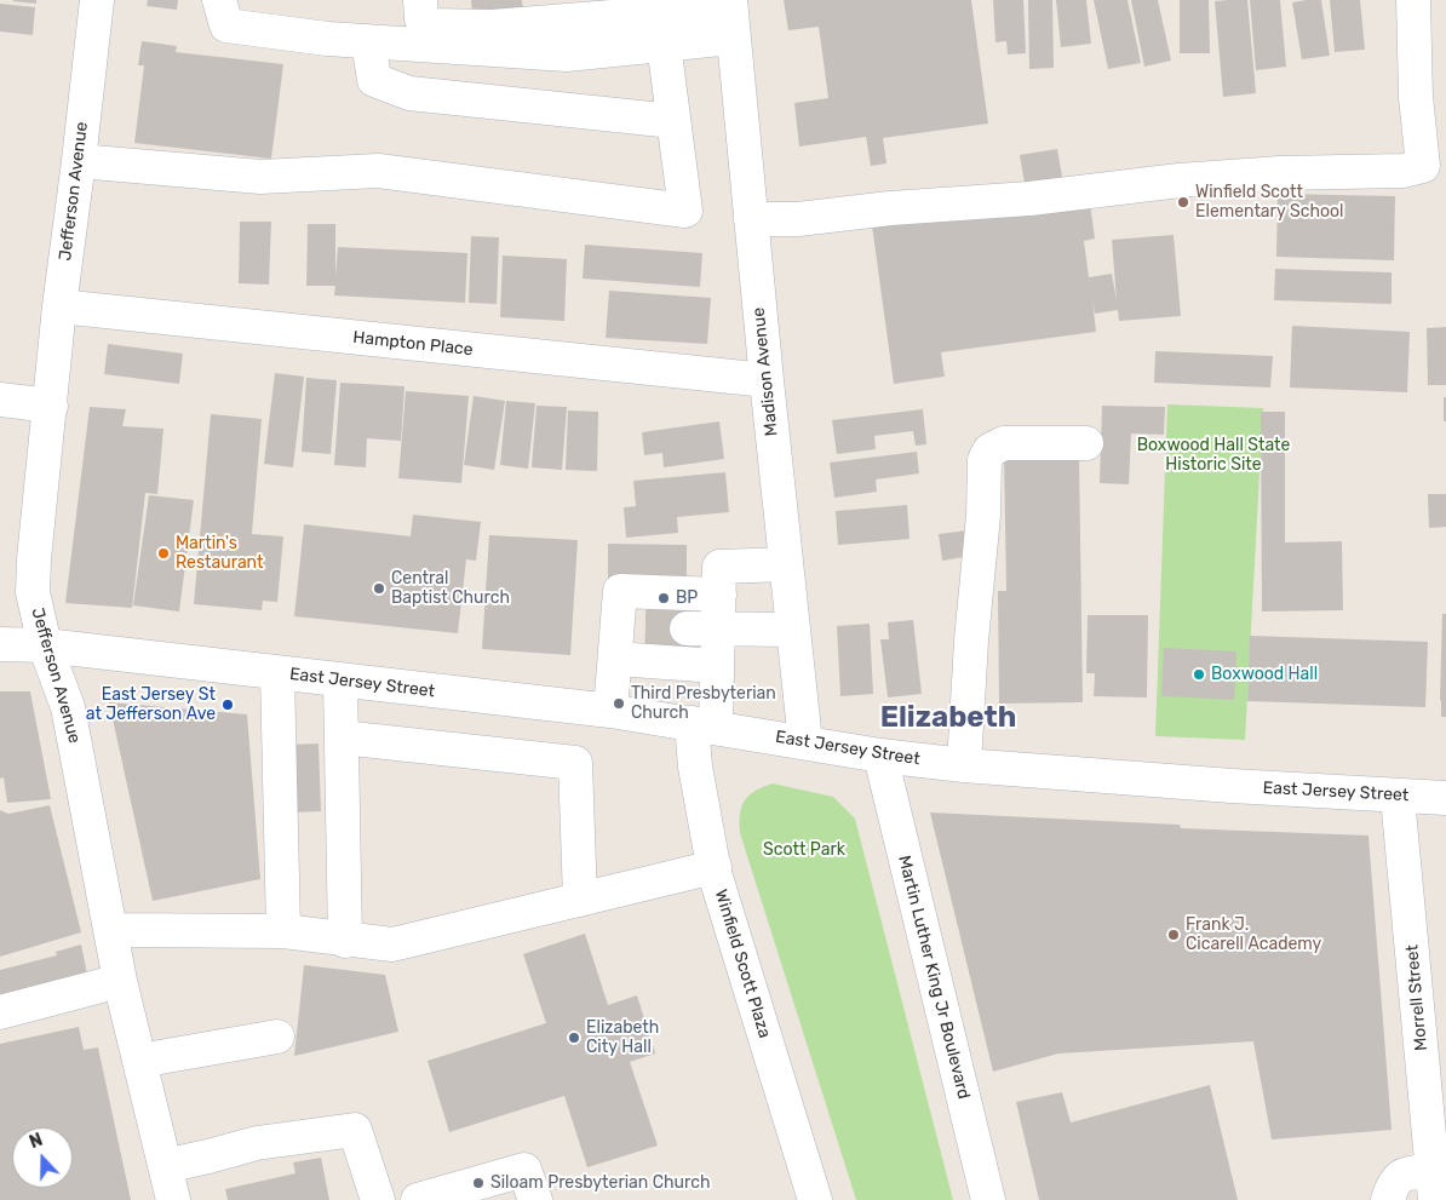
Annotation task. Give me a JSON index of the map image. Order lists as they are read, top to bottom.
{
  "streets": {
    "street": [
      "Jefferson Avenue",
      "Hampton Place",
      "Madison Avenue",
      "East Jersey Street",
      "Winfield Scott Plaza",
      "Martin Luther King Jr Boulevard",
      "Morrell Street"
    ]
  },
  "crossings": [
    ["Jefferson Avenue", "Hampton Place"],
    ["Jefferson Avenue", "East Jersey Street"],
    ["Hampton Place", "Madison Avenue"],
    ["Madison Avenue", "East Jersey Street"],
    ["Madison Avenue", "Winfield Scott Plaza"],
    ["East Jersey Street", "Winfield Scott Plaza"],
    ["East Jersey Street", "Martin Luther King Jr Boulevard"],
    ["East Jersey Street", "Morrell Street"]
  ],
  "districts": ["Elizabeth"],
  "parks": ["Boxwood Hall State Historic Site", "Scott Park"],
  "places": [
    "Winfield Scott Elementary School",
    "Martin's Restaurant",
    "Central Baptist Church",
    "BP",
    "Boxwood Hall",
    "Third Presbyterian Church",
    "East Jersey St at Jefferson Ave",
    "Frank J. Cicarell Academy",
    "Elizabeth City Hall",
    "Siloam Presbyterian Church"
  ],
  "north": "top"
}
